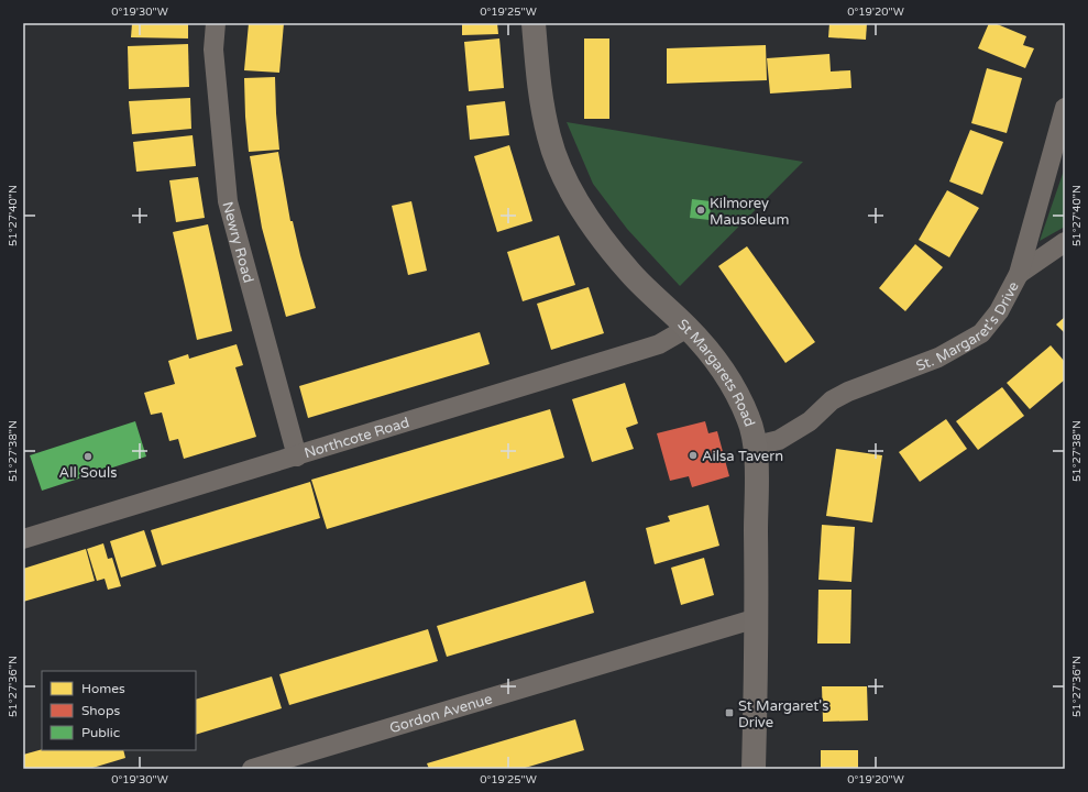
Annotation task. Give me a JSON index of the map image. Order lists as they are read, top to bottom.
{
  "streets": {
    "main road": ["St Margarets Road"],
    "street": [
      "Newry Road",
      "St. Margaret's Drive",
      "Northcote Road",
      "Gordon Avenue"
    ]
  },
  "crossings": [
    ["Newry Road", "Northcote Road"],
    ["St. Margaret's Drive", "St Margarets Road"],
    ["St Margarets Road", "Northcote Road"],
    ["St Margarets Road", "Gordon Avenue"]
  ],
  "places": {
    "other": ["Kilmorey Mausoleum", "Ailsa Tavern", "All Souls"],
    "transit": ["St Margaret's Drive"]
  },
  "legend": ["Homes", "Shops", "Public"],
  "coordinates": [
    "0°19'30\"W",
    "0°19'25\"W",
    "0°19'20\"W",
    "51°27'40\"N",
    "51°27'38\"N",
    "51°27'36\"N"
  ]
}
